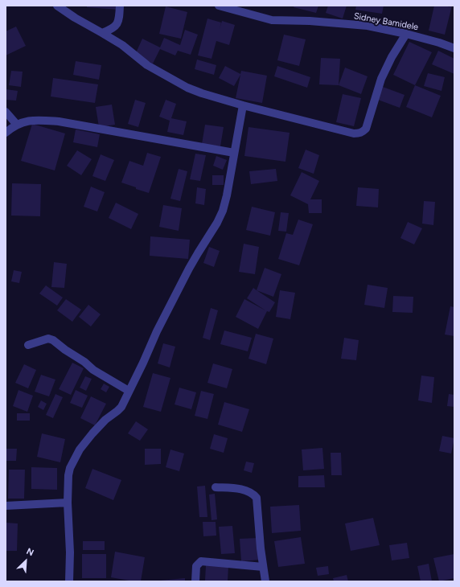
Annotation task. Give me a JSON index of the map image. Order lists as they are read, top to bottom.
{
  "streets": {
    "street": ["Sidney Bamidele"]
  },
  "north": "top right"
}
